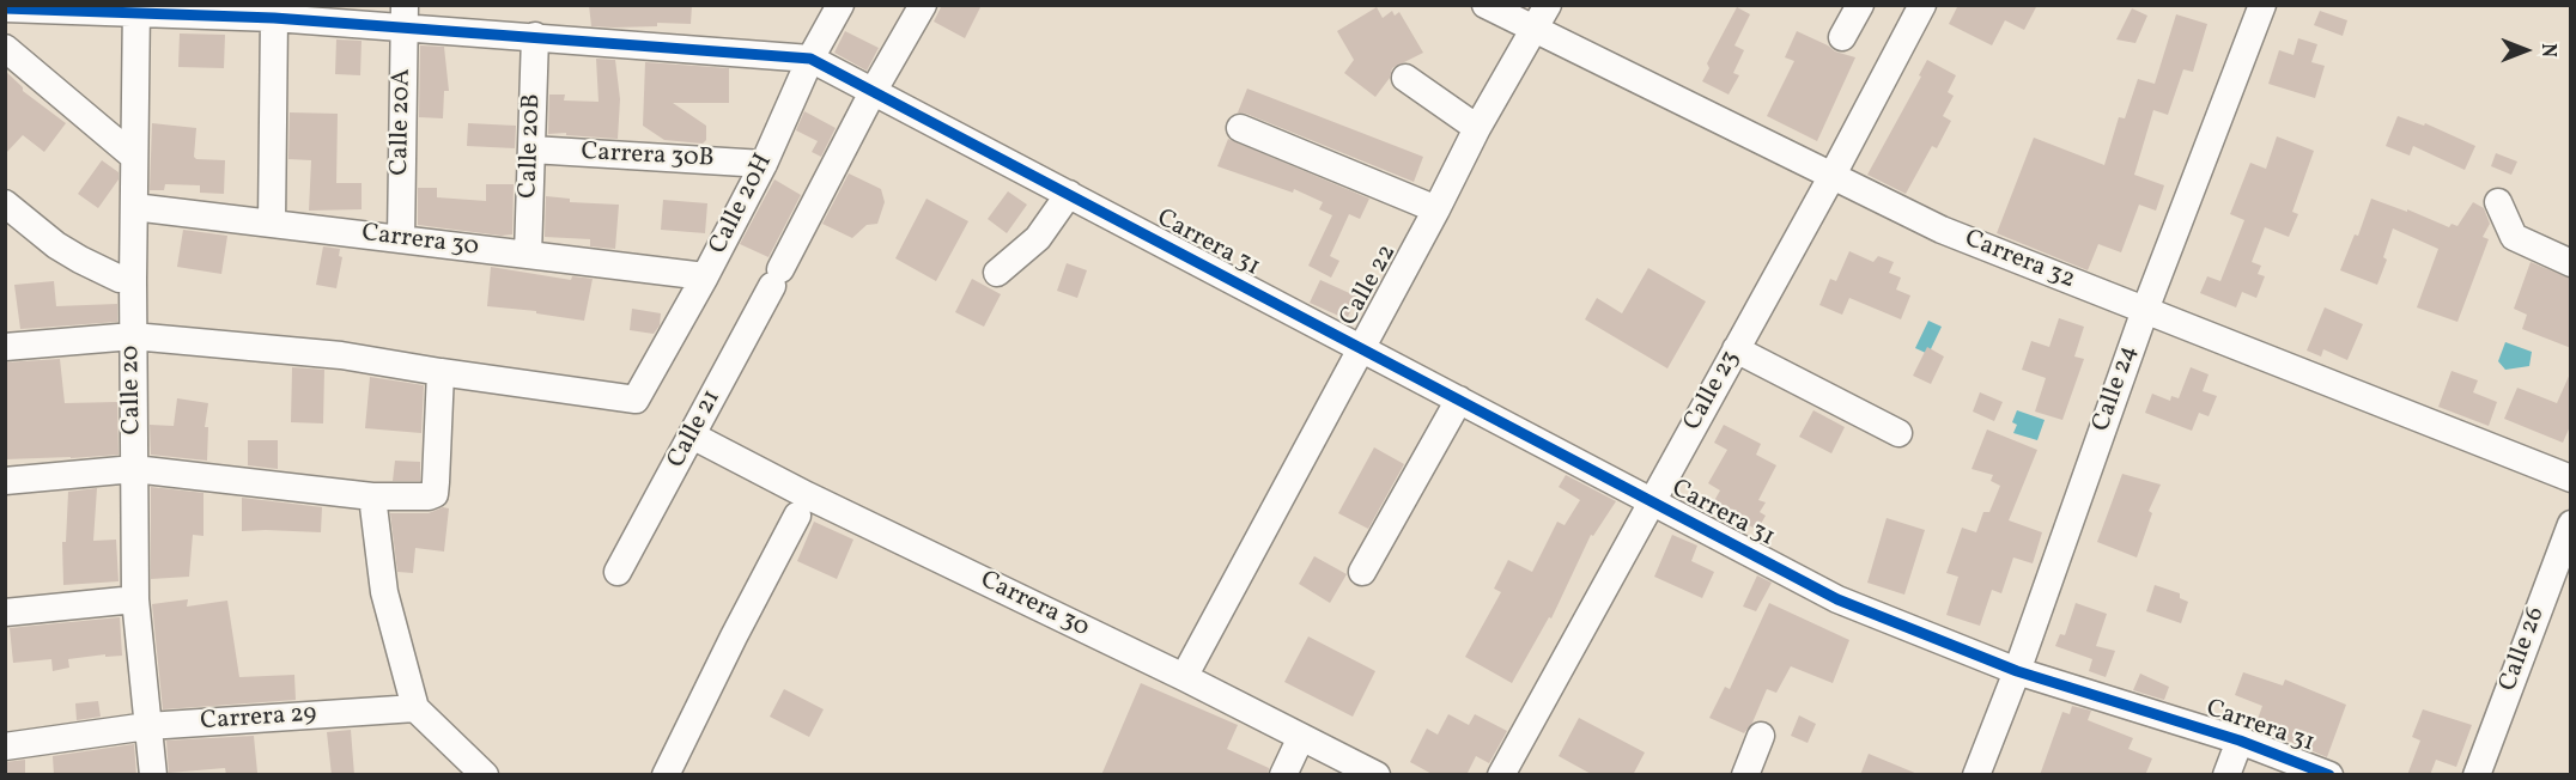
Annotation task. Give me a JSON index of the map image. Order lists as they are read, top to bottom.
{
  "streets": {
    "street": [
      "Calle 20A",
      "Calle 20B",
      "Carrera 30B",
      "Calle 20H",
      "Carrera 30",
      "Carrera 31",
      "Carrera 32",
      "Calle 22",
      "Calle 24",
      "Calle 20",
      "Calle 23",
      "Calle 21",
      "Calle 26",
      "Carrera 29"
    ]
  },
  "crossings": [
    ["Calle 20A", "Carrera 30"],
    ["Calle 20A", "Carrera 31"],
    ["Calle 20B", "Carrera 30B"],
    ["Calle 20B", "Carrera 30"],
    ["Calle 20B", "Carrera 31"],
    ["Carrera 30B", "Calle 20H"],
    ["Calle 20H", "Carrera 30"],
    ["Calle 20H", "Carrera 31"],
    ["Carrera 30", "Calle 22"],
    ["Carrera 30", "Calle 20"],
    ["Carrera 30", "Calle 21"],
    ["Carrera 31", "Calle 22"],
    ["Carrera 31", "Calle 24"],
    ["Carrera 31", "Calle 20"],
    ["Carrera 31", "Calle 23"],
    ["Carrera 31", "Calle 21"],
    ["Carrera 32", "Calle 22"],
    ["Carrera 32", "Calle 24"],
    ["Carrera 32", "Calle 23"],
    ["Calle 20", "Carrera 29"]
  ],
  "north": "right"
}
